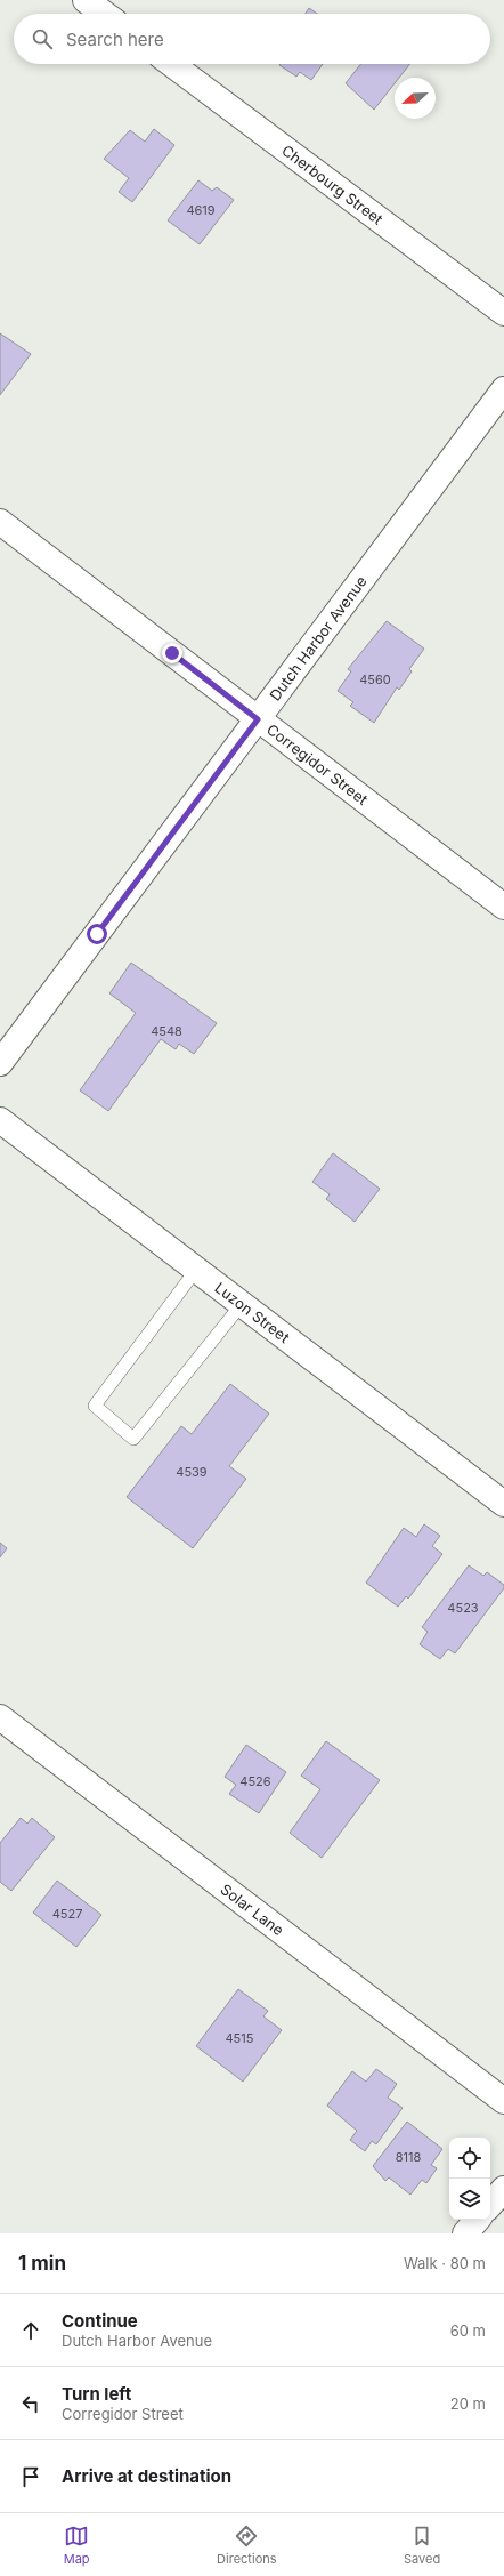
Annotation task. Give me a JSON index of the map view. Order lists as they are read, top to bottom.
{
  "streets": {
    "street": [
      "Cherbourg Street",
      "Dutch Harbor Avenue",
      "Corregidor Street",
      "Luzon Street",
      "Solar Lane"
    ]
  },
  "crossings": [
    ["Dutch Harbor Avenue", "Corregidor Street"]
  ],
  "house_numbers": [
    "4619",
    "4560",
    "4548",
    "4539",
    "4523",
    "4526",
    "4527",
    "4515",
    "8118"
  ],
  "north": "bottom left",
  "page": {
    "search": "Search here",
    "heading": ["1 min", "Walk · 80 m"],
    "list": [
      ["Continue", "Dutch Harbor Avenue", "60 m"],
      ["Turn left", "Corregidor Street", "20 m"],
      "Arrive at destination"
    ],
    "nav": ["Map", "Directions", "Saved"]
  }
}
